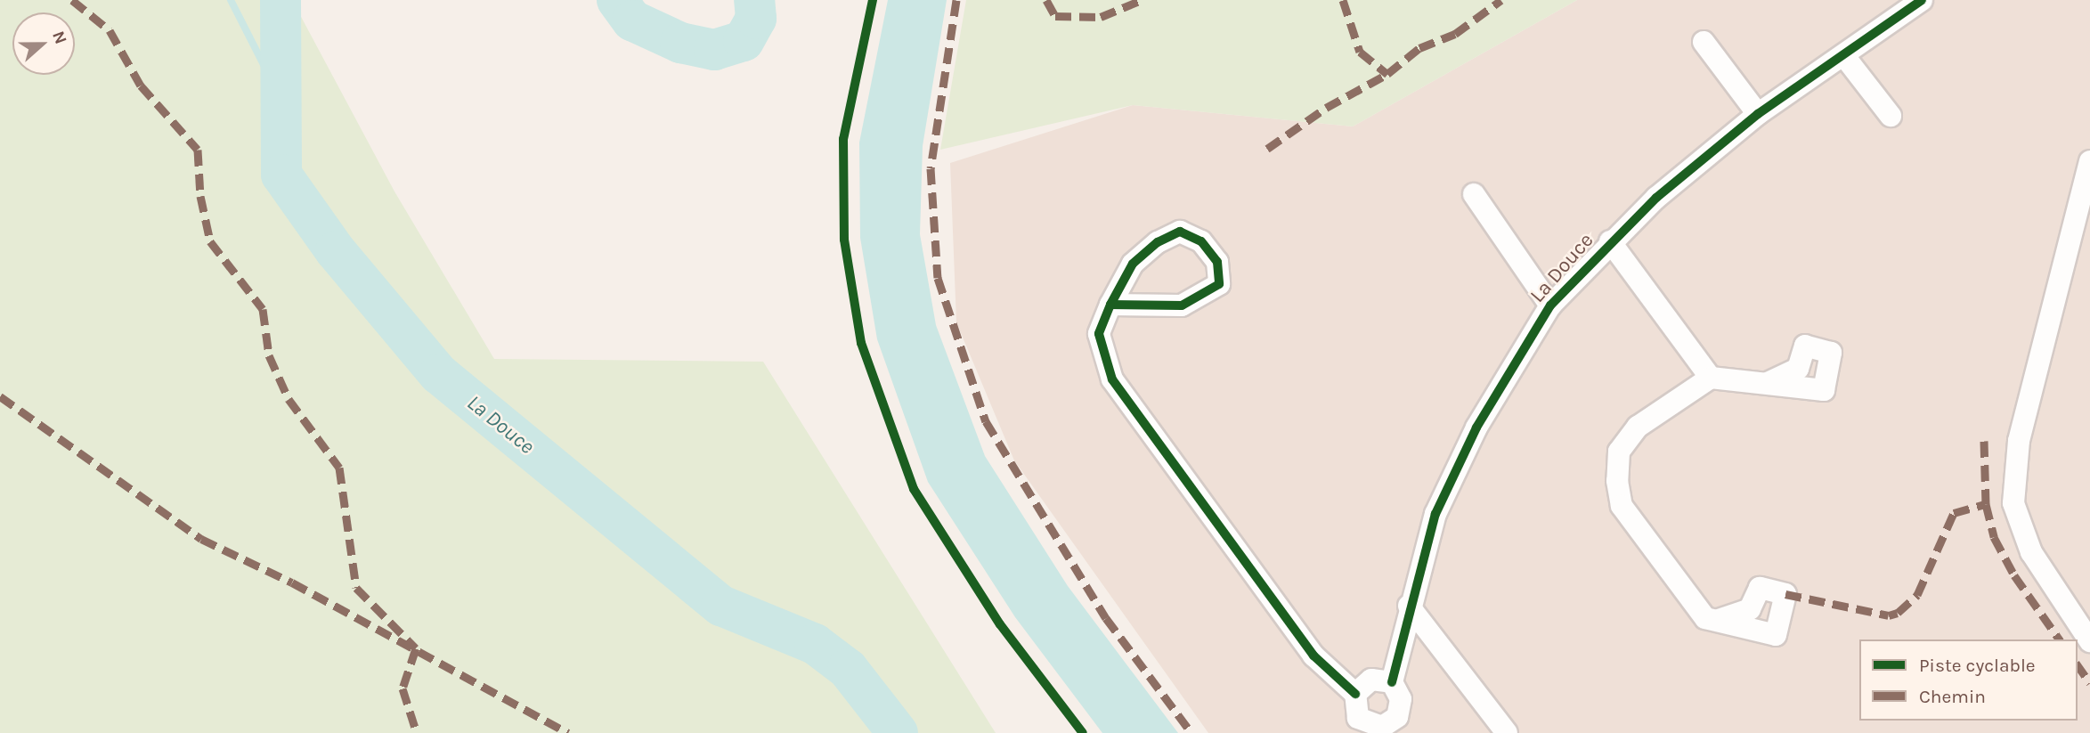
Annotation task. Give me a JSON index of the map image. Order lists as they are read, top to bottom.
{
  "streets": {
    "street": ["La Douce"]
  },
  "water": ["La Douce"],
  "legend": ["Piste cyclable", "Chemin"],
  "north": "right"
}
